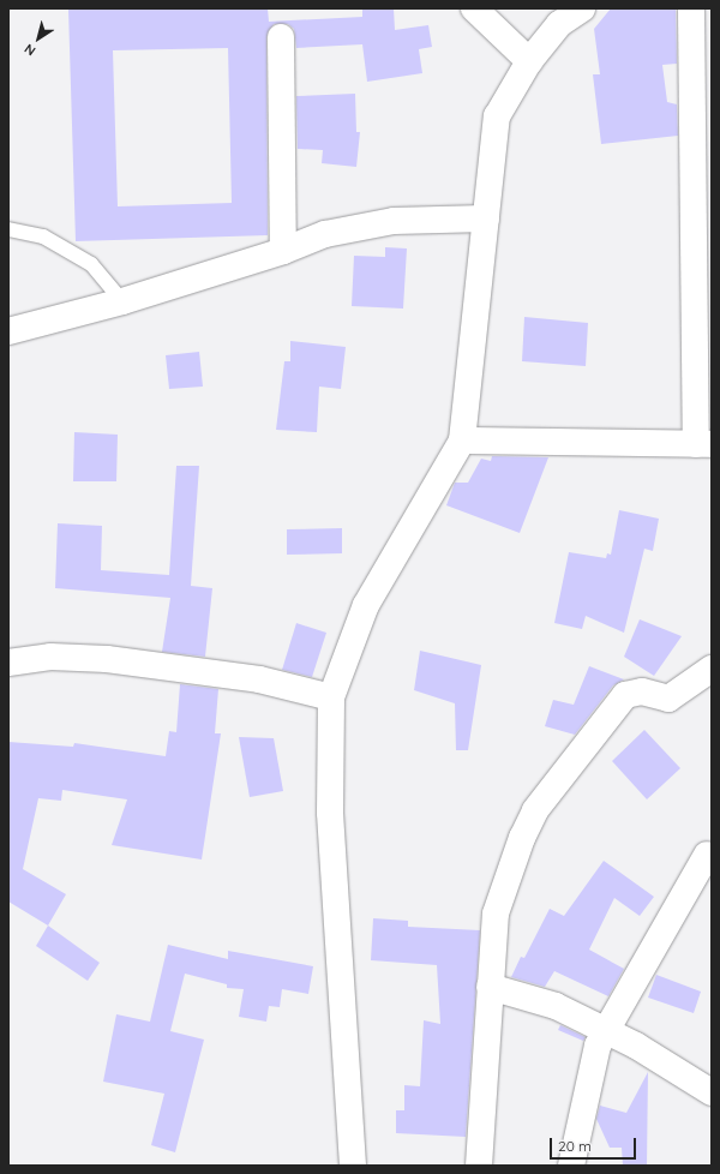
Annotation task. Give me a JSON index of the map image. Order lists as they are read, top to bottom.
{
  "scale_bar": "20 m",
  "north": "bottom left"
}
